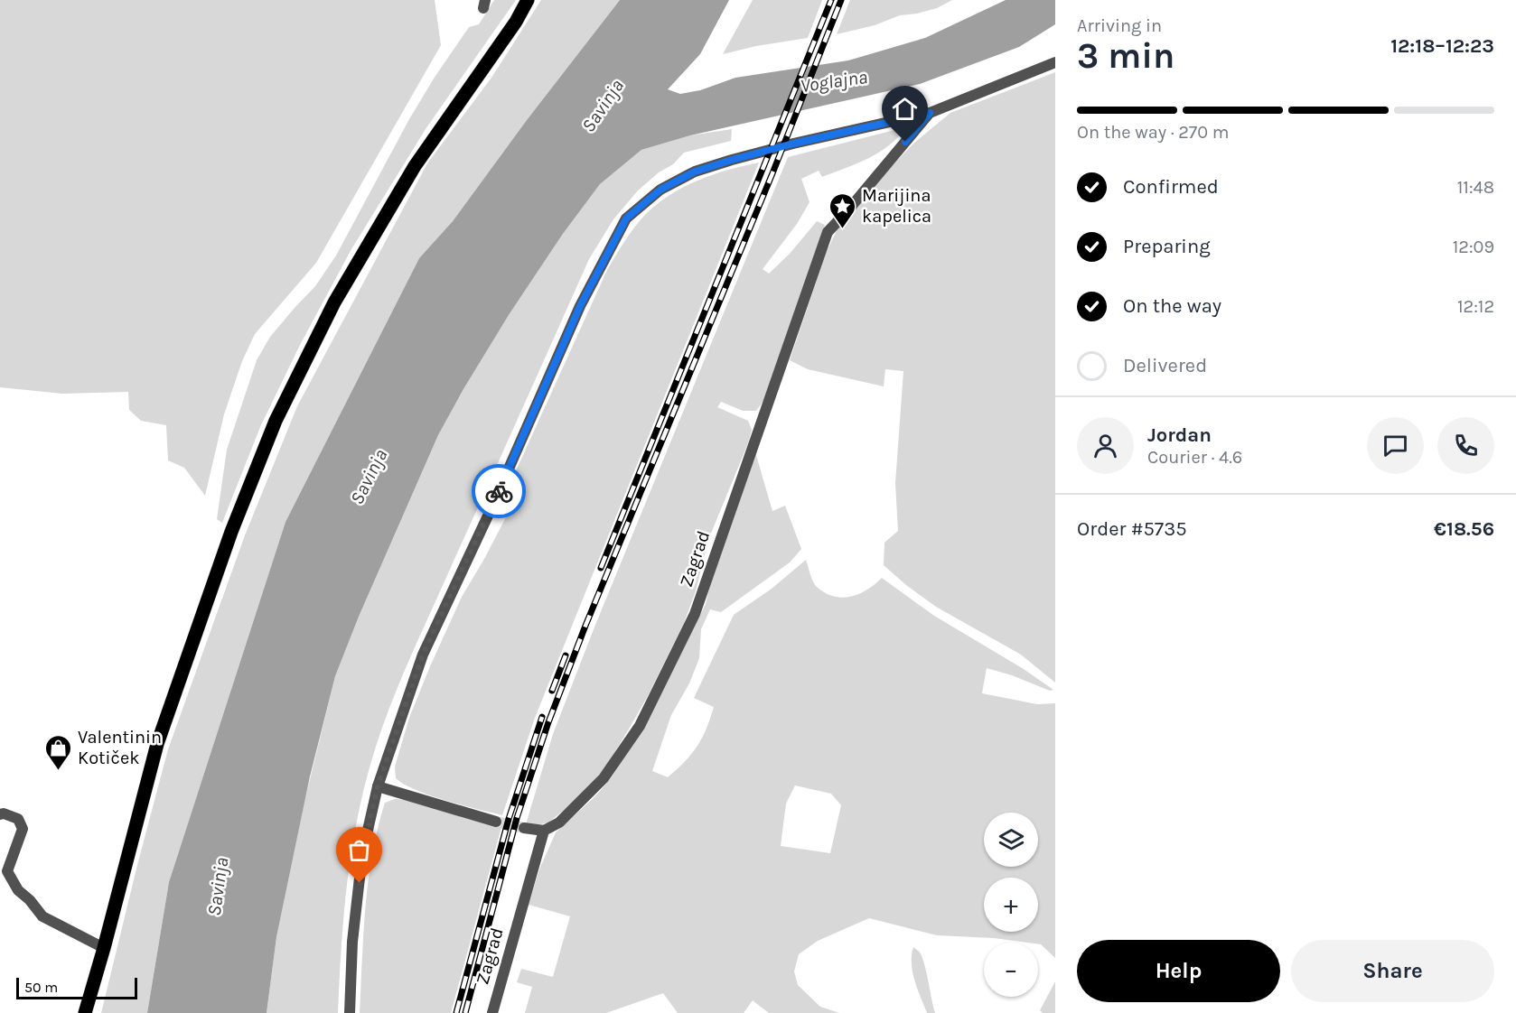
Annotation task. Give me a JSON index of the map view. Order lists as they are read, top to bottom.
{
  "streets": {
    "street": ["Zagrad"]
  },
  "water": ["Voglajna", "Savinja"],
  "places": {
    "place": ["Marijina kapelica"],
    "shop": ["Valentinin Kotiček"]
  },
  "scale_bar": "50 m",
  "page": {
    "heading": ["3 min", "Arriving in", "12:18–12:23"],
    "panel": [
      "Jordan",
      "Courier · 4.6",
      "Order #5735",
      "€18.56"
    ],
    "bar": "On the way · 270 m",
    "list": [
      ["Confirmed", "11:48"],
      ["Preparing", "12:09"],
      ["On the way", "12:12"],
      "Delivered"
    ],
    "map_buttons": ["+", "−"],
    "buttons": ["Help", "Share"],
    "scale": "50 m"
  }
}
